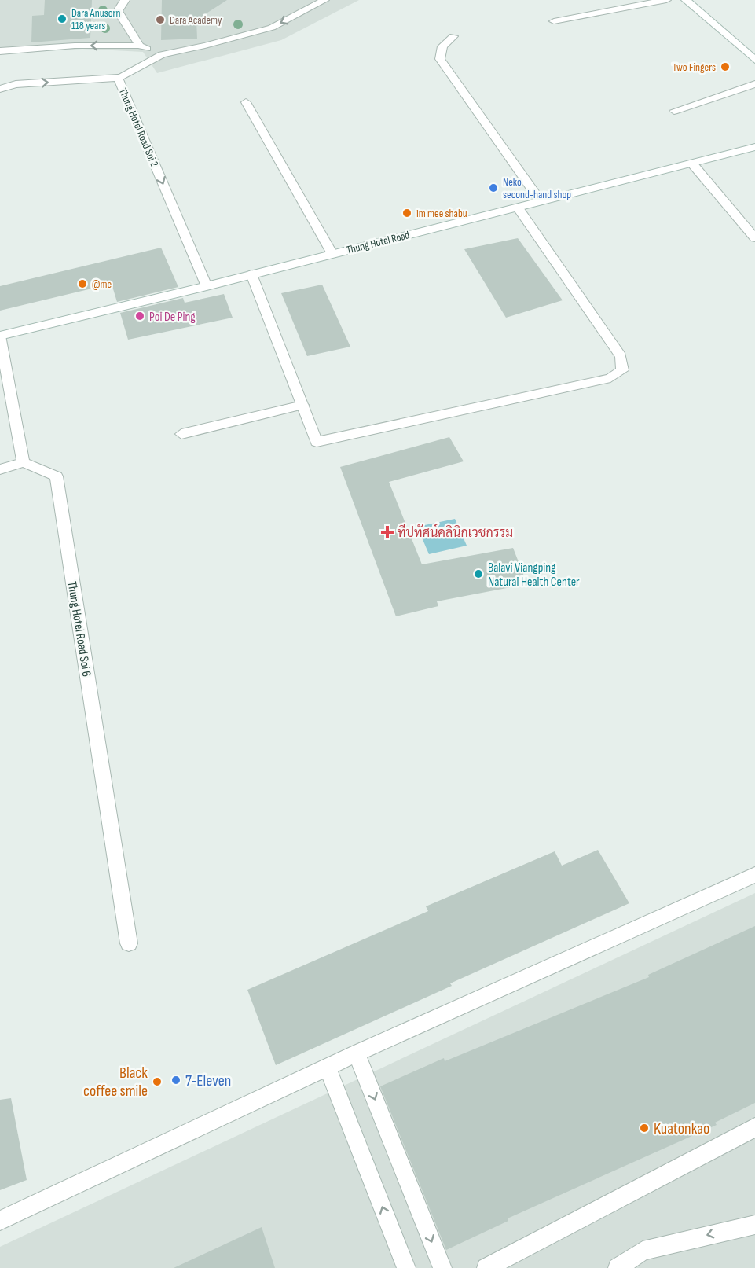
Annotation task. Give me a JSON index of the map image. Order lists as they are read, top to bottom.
{
  "streets": {
    "street": ["Thung Hotel Road Soi 2", "Thung Hotel Road", "Thung Hotel Road Soi 6"]
  },
  "crossings": [
    ["Thung Hotel Road Soi 2", "Thung Hotel Road"]
  ],
  "places": {
    "other": [
      "Dara Anusorn 118 years",
      "Dara Academy",
      "Two Fingers",
      "Neko second-hand shop",
      "Im mee shabu",
      "@me",
      "Poi De Ping",
      "Balavi Viangping Natural Health Center",
      "7-Eleven",
      "Black coffee smile",
      "Kuatonkao"
    ],
    "health": ["ทีปทัศน์คลินิกเวชกรรม"]
  }
}
